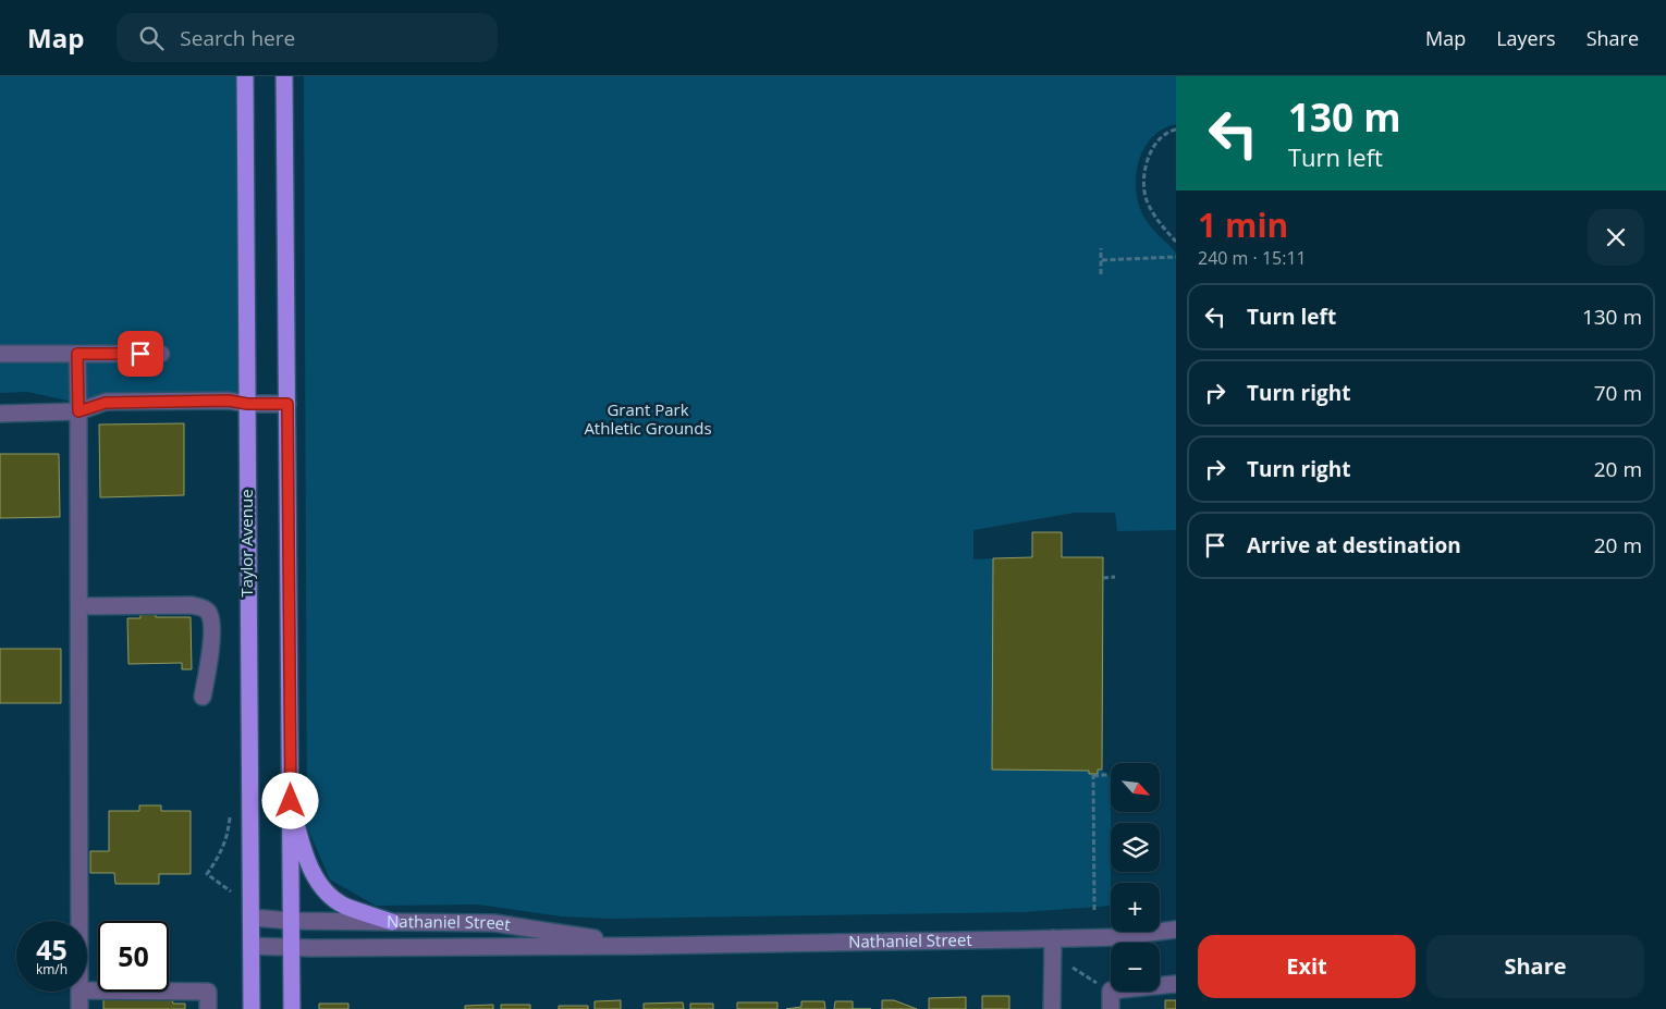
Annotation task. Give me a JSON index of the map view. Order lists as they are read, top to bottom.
{
  "streets": {
    "main road": ["Taylor Avenue"],
    "street": ["Nathaniel Street"]
  },
  "crossings": [
    ["Taylor Avenue", "Nathaniel Street"]
  ],
  "parks": ["Grant Park Athletic Grounds"],
  "north": "bottom right",
  "page": {
    "header": "Map",
    "search": "Search here",
    "nav": ["Map", "Layers", "Share"],
    "turn": ["130 m", "Turn left"],
    "heading": ["1 min", "240 m · 15:11"],
    "list": [
      {
        "name": "Turn left",
        "value": "130 m"
      },
      {
        "name": "Turn right",
        "value": "70 m"
      },
      {
        "name": "Turn right",
        "value": "20 m"
      },
      {
        "name": "Arrive at destination",
        "value": "20 m"
      }
    ],
    "map_buttons": ["+", "−"],
    "speed": "45 km/h",
    "limit": "50",
    "buttons": ["Exit", "Share"]
  }
}
